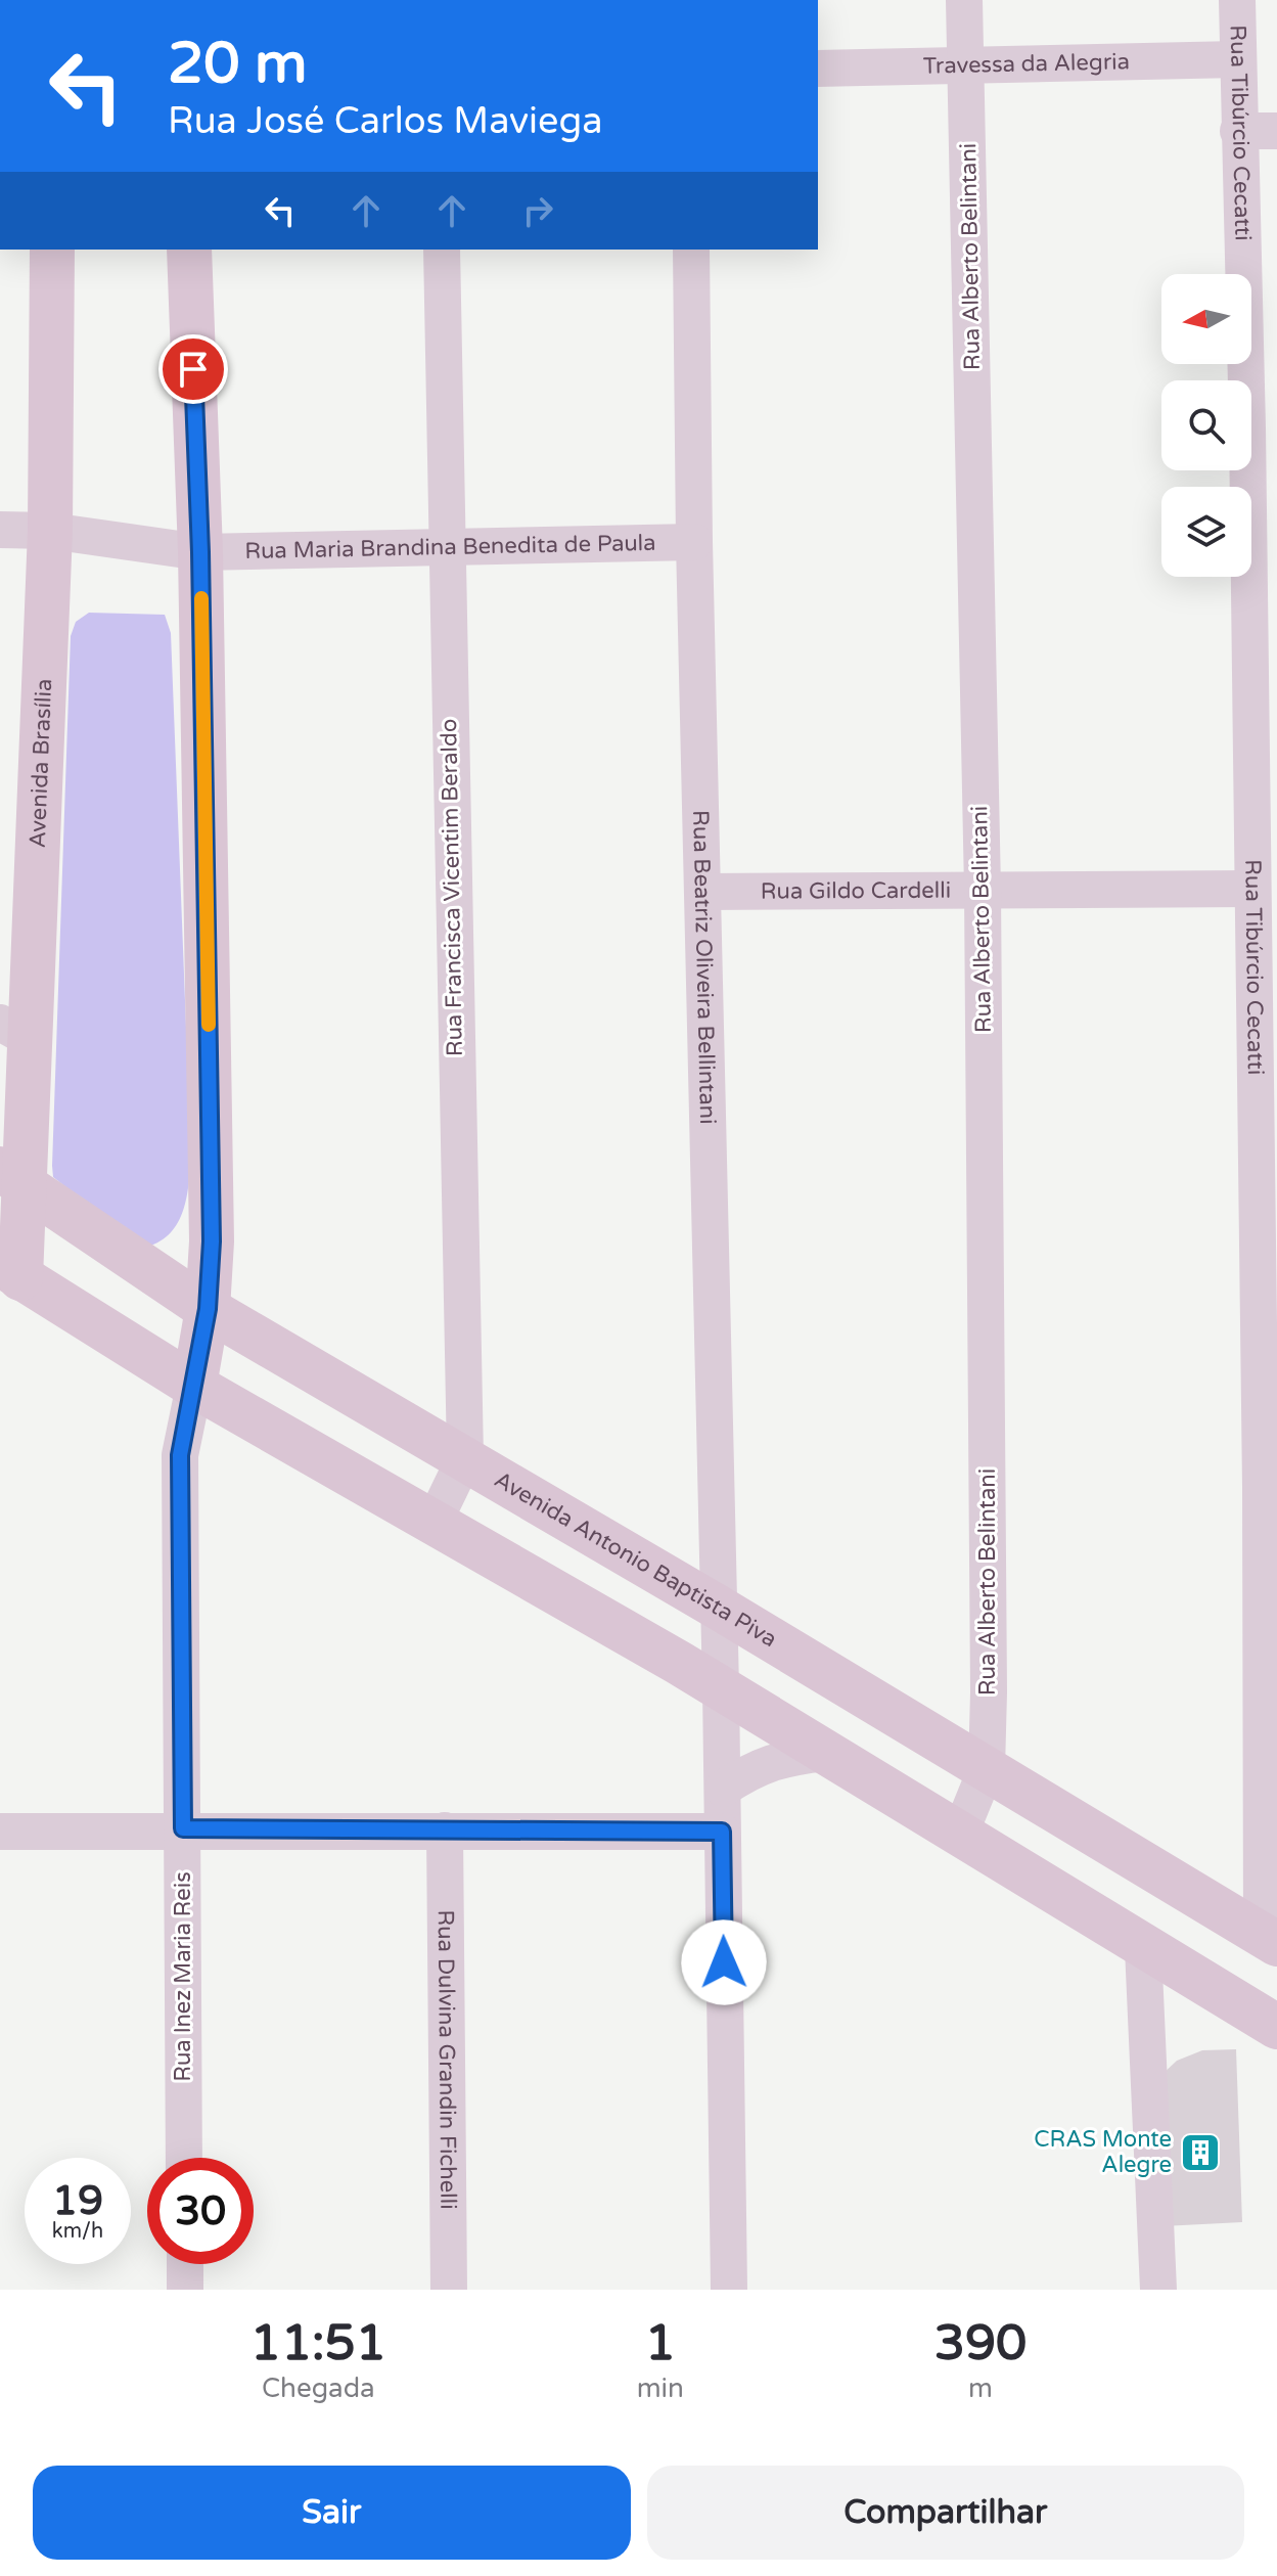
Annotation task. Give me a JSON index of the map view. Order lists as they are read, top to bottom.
{
  "streets": {
    "main road": ["Avenida Brasília", "Avenida Antonio Baptista Piva"],
    "street": [
      "Travessa da Alegria",
      "Rua Tibúrcio Cecatti",
      "Rua Alberto Belintani",
      "Rua Maria Brandina Benedita de Paula",
      "Rua Francisca Vicentim Beraldo",
      "Rua Gildo Cardelli",
      "Rua Beatriz Oliveira Bellintani",
      "Rua Inez Maria Reis",
      "Rua Dulvina Grandin Fichelli"
    ]
  },
  "crossings": [
    ["Travessa da Alegria", "Rua Tibúrcio Cecatti"],
    ["Travessa da Alegria", "Rua Alberto Belintani"],
    ["Rua Tibúrcio Cecatti", "Rua Gildo Cardelli"],
    ["Rua Tibúrcio Cecatti", "Avenida Antonio Baptista Piva"],
    ["Rua Alberto Belintani", "Rua Gildo Cardelli"],
    ["Rua Alberto Belintani", "Avenida Antonio Baptista Piva"],
    ["Rua Maria Brandina Benedita de Paula", "Avenida Brasília"],
    ["Rua Maria Brandina Benedita de Paula", "Rua Francisca Vicentim Beraldo"],
    ["Rua Maria Brandina Benedita de Paula", "Rua Beatriz Oliveira Bellintani"],
    ["Avenida Brasília", "Avenida Antonio Baptista Piva"],
    ["Rua Francisca Vicentim Beraldo", "Avenida Antonio Baptista Piva"],
    ["Rua Gildo Cardelli", "Rua Beatriz Oliveira Bellintani"],
    ["Rua Beatriz Oliveira Bellintani", "Avenida Antonio Baptista Piva"]
  ],
  "places": {
    "building": ["CRAS Monte Alegre"]
  },
  "north": "left",
  "page": {
    "turn": ["20 m", "Rua José Carlos Maviega"],
    "speed": "19 km/h",
    "limit": "30",
    "eta": [
      "11:51",
      "Chegada",
      "1",
      "min",
      "390",
      "m"
    ],
    "buttons": ["Sair", "Compartilhar"]
  }
}
